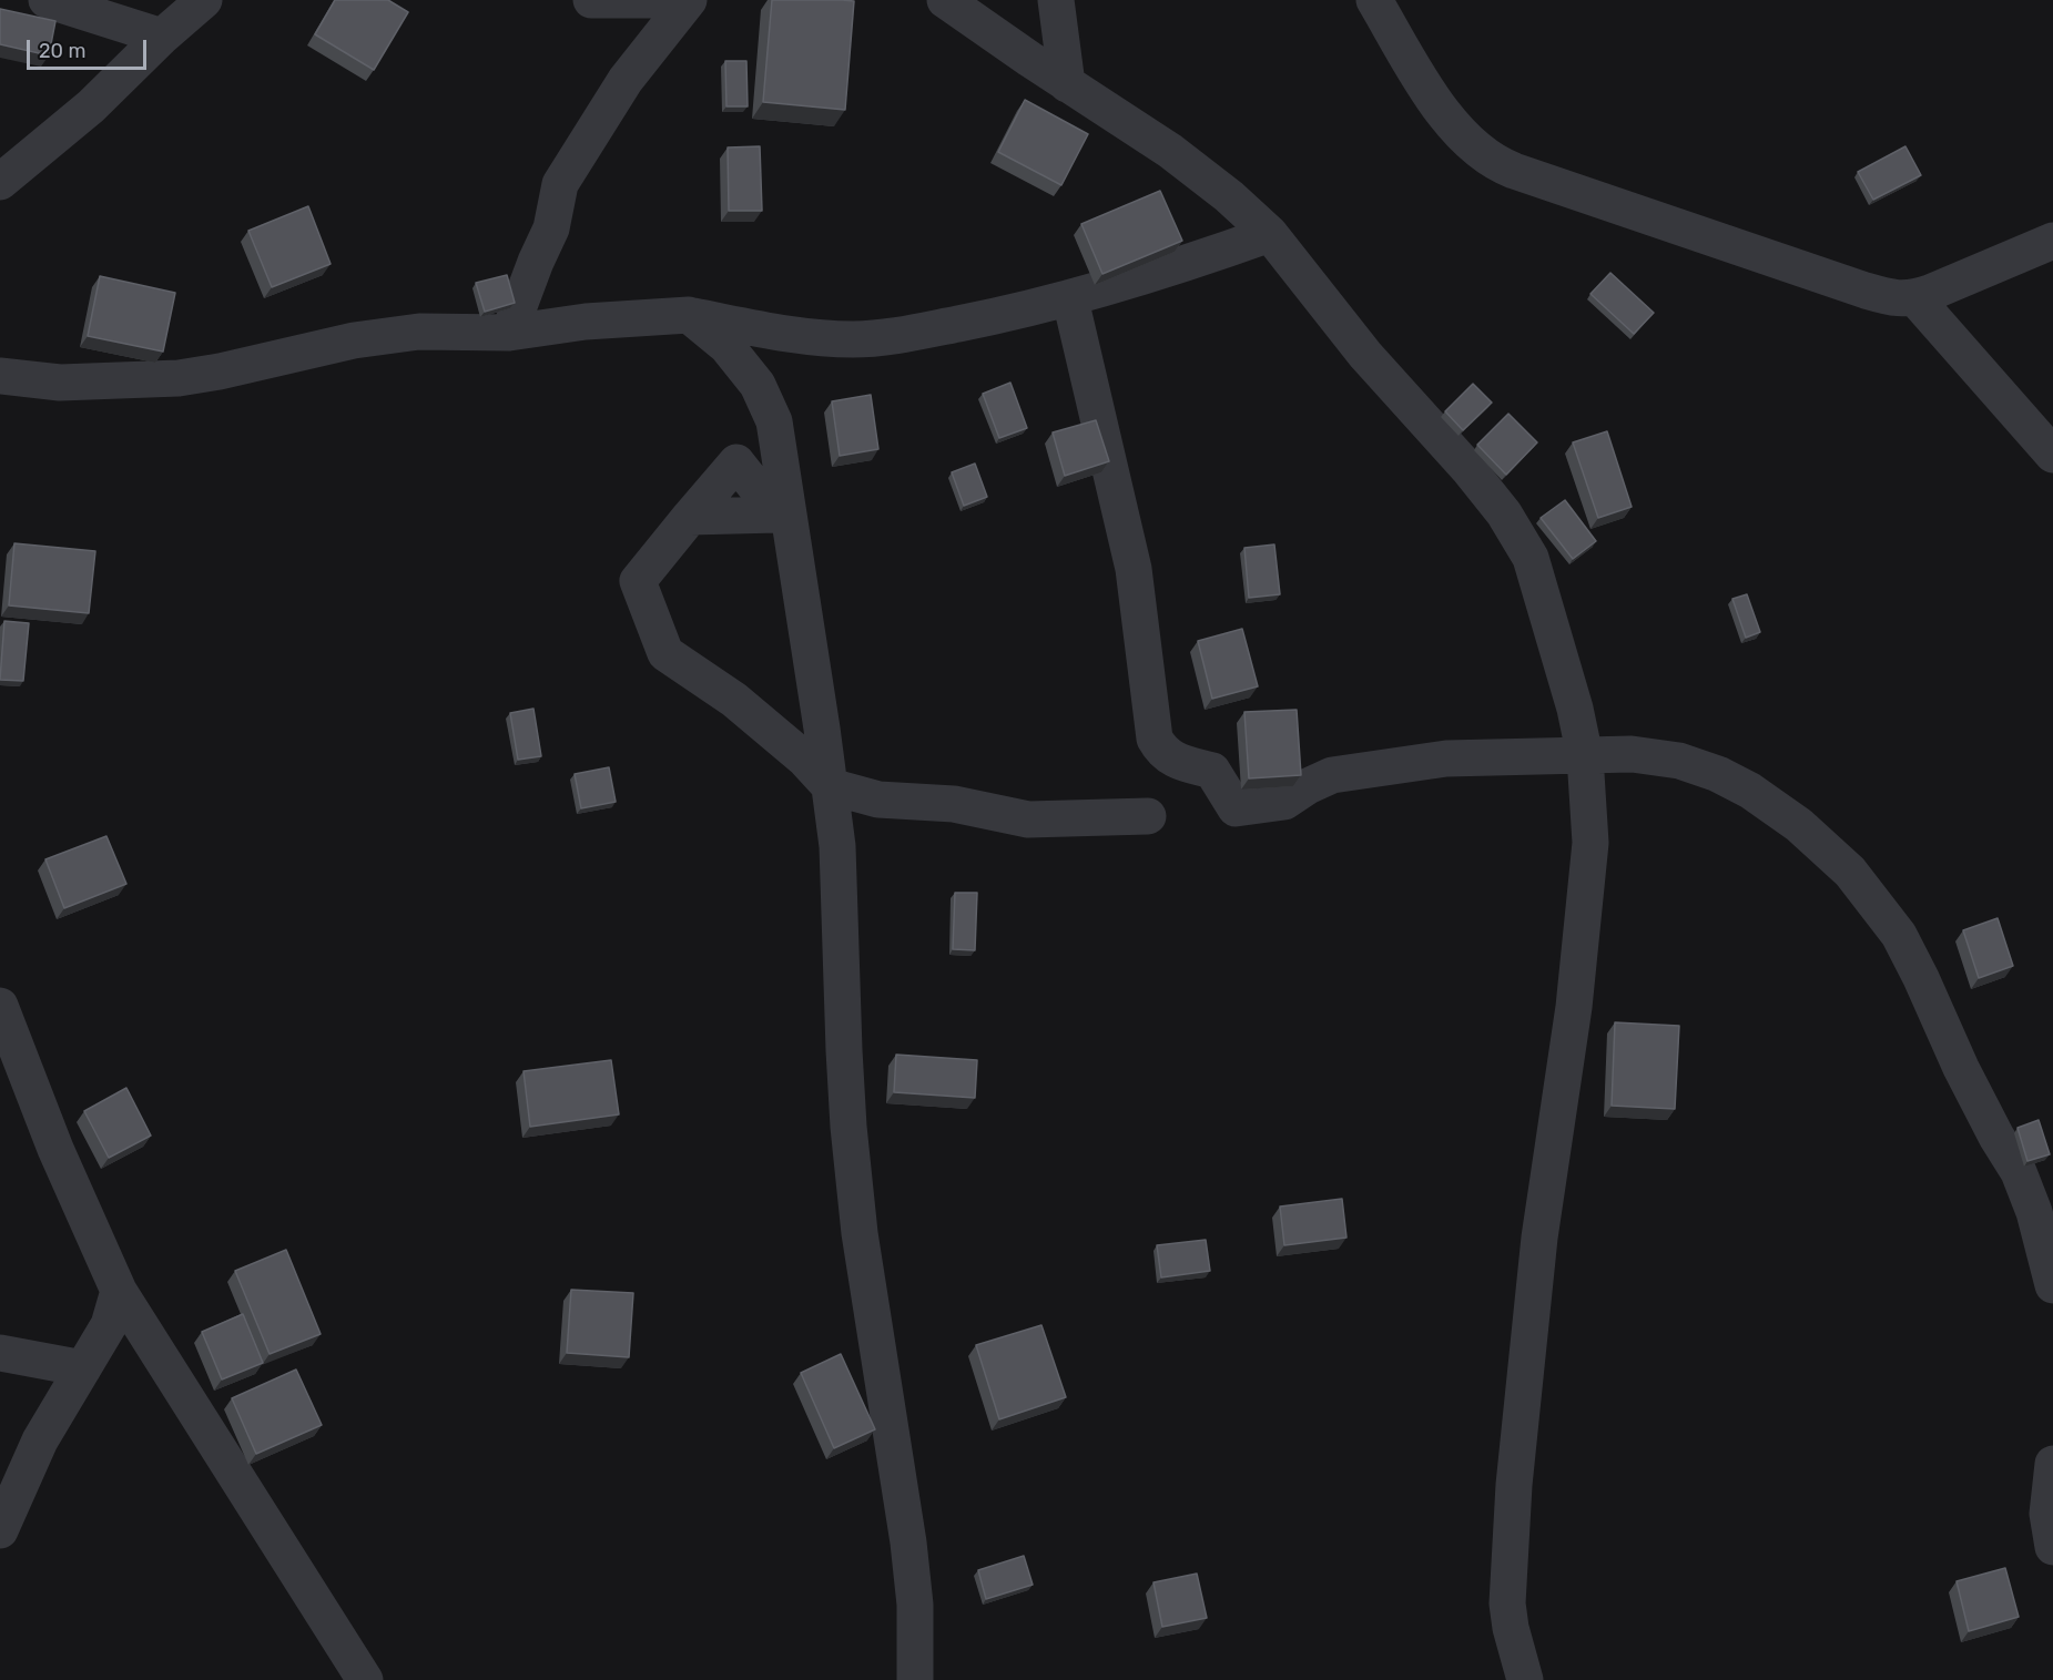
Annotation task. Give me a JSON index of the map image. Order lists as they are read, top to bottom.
{
  "scale_bar": "20 m"
}
